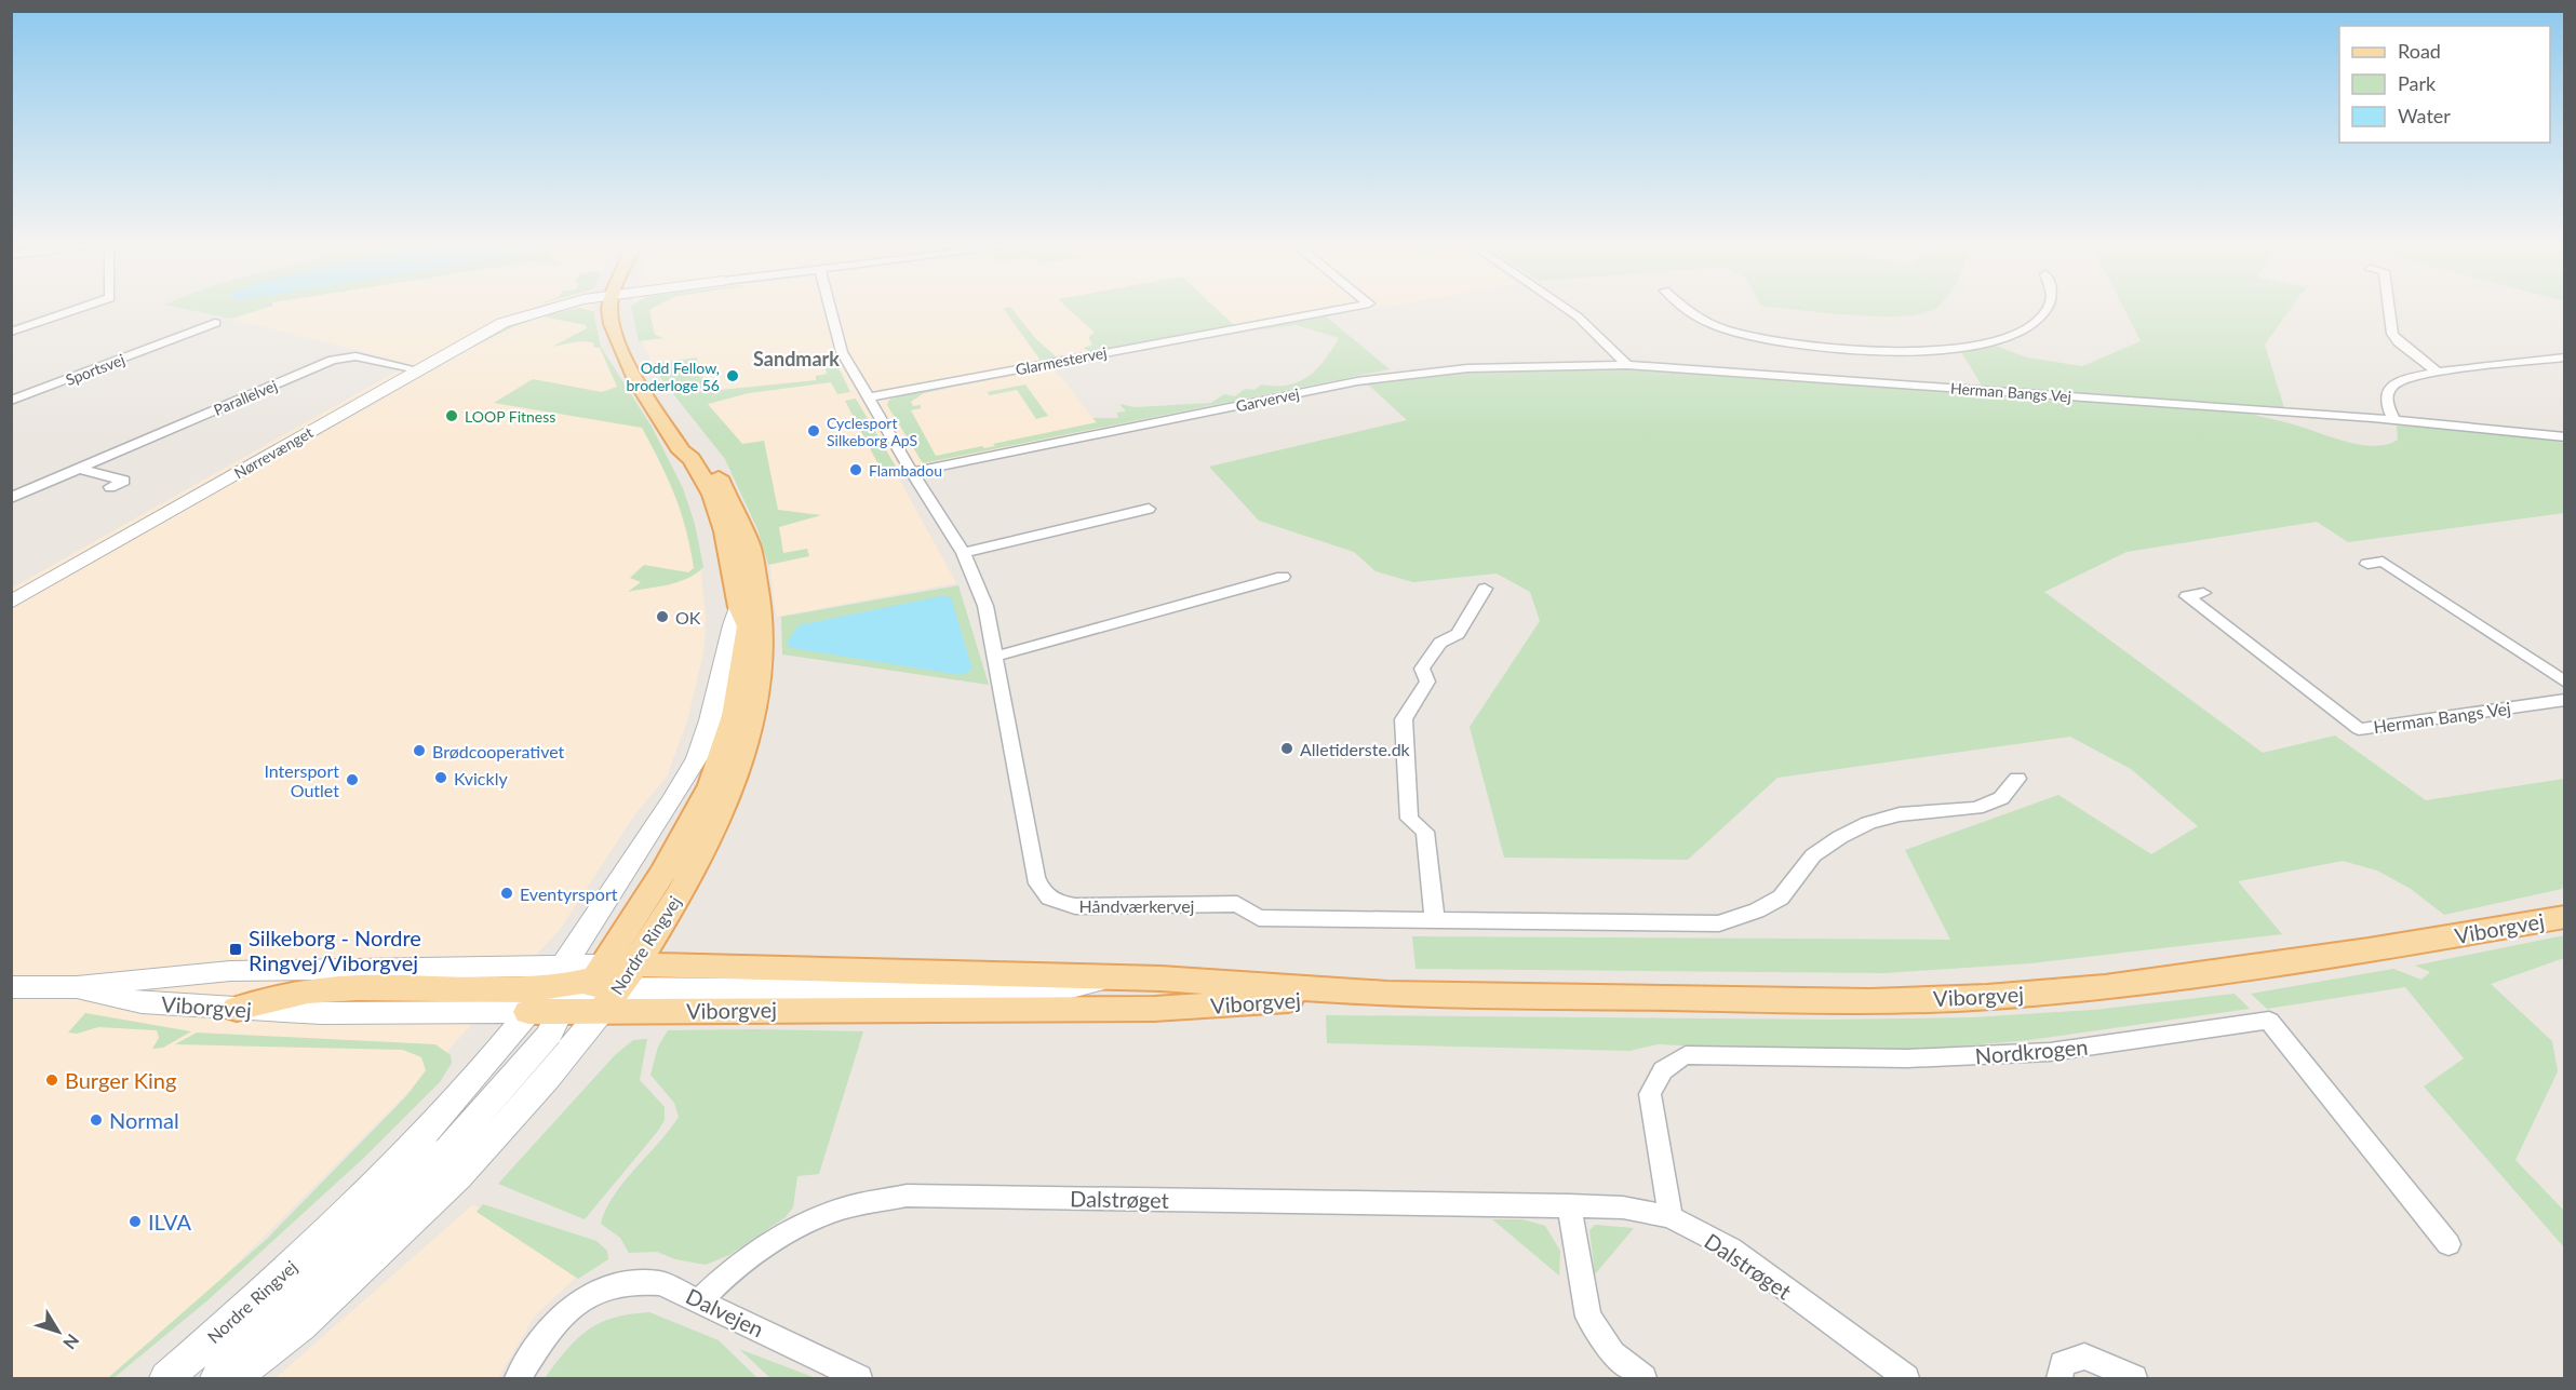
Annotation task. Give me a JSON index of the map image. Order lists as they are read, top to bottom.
{
  "streets": {
    "main road": ["Viborgvej", "Nordre Ringvej"],
    "street": [
      "Glarmestervej",
      "Sportsvej",
      "Herman Bangs Vej",
      "Parallelvej",
      "Garvervej",
      "Nørrevænget",
      "Håndværkervej",
      "Nordkrogen",
      "Dalstrøget",
      "Dalvejen"
    ]
  },
  "crossings": [
    ["Glarmestervej", "Håndværkervej"],
    ["Herman Bangs Vej", "Garvervej"],
    ["Parallelvej", "Nørrevænget"],
    ["Garvervej", "Håndværkervej"],
    ["Viborgvej", "Nordre Ringvej"],
    ["Nordkrogen", "Dalstrøget"],
    ["Dalstrøget", "Dalvejen"]
  ],
  "districts": ["Sandmark"],
  "places": {
    "other": [
      "Odd Fellow, broderloge 56",
      "LOOP Fitness",
      "Cyclesport Silkeborg ApS",
      "Flambadou",
      "OK",
      "Alletiderste.dk",
      "Brødcooperativet",
      "Kvickly",
      "Intersport Outlet",
      "Eventyrsport",
      "Burger King",
      "Normal",
      "ILVA"
    ],
    "transit": ["Silkeborg - Nordre Ringvej/Viborgvej"]
  },
  "legend": ["Road", "Park", "Water"],
  "north": "bottom right"
}
